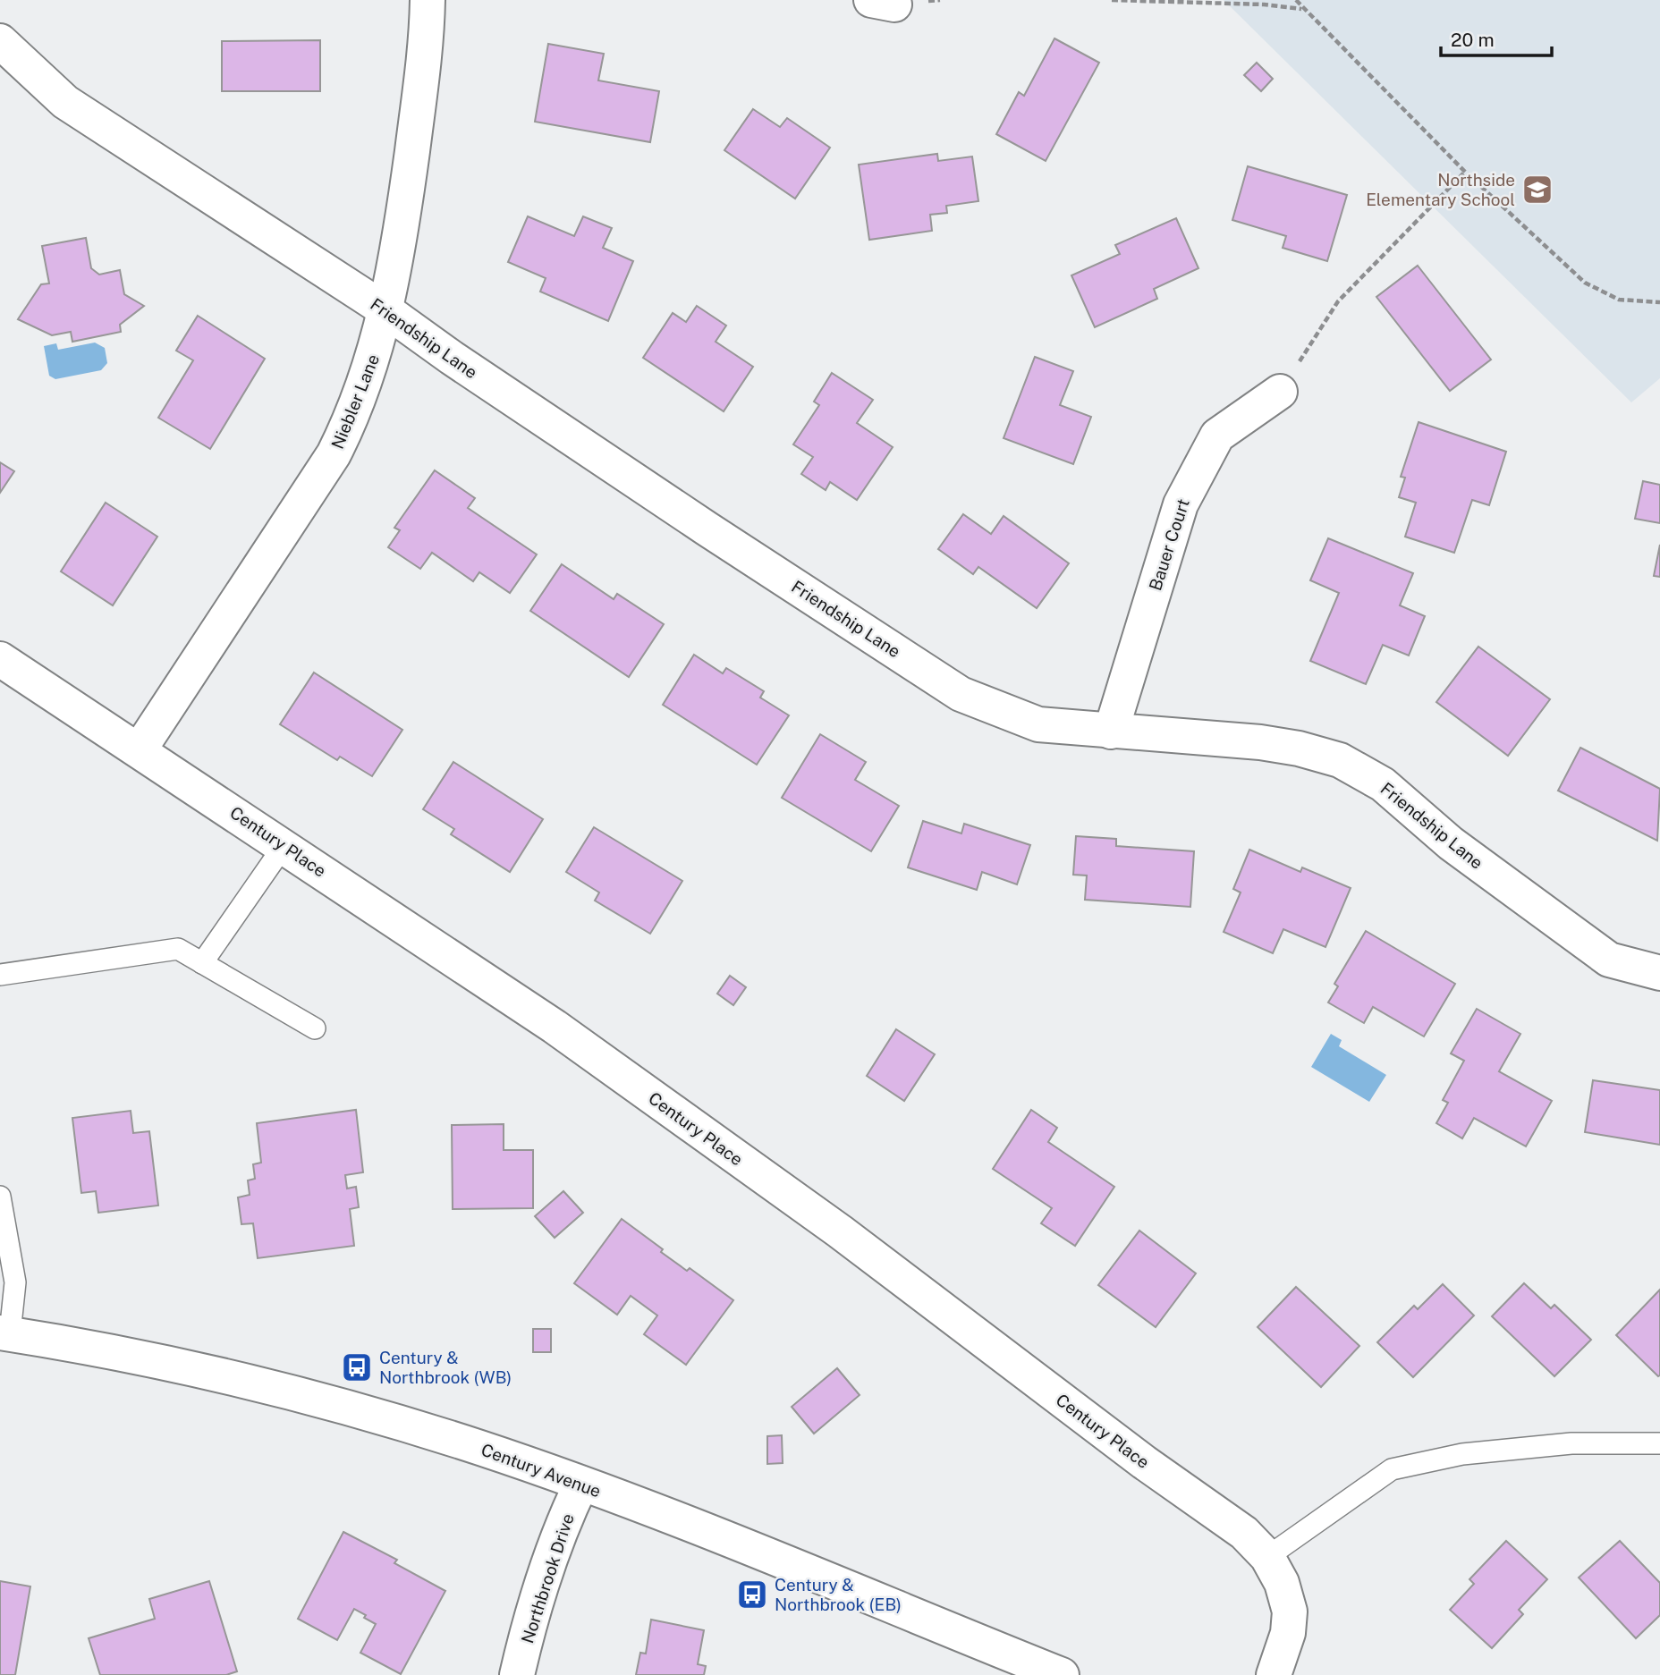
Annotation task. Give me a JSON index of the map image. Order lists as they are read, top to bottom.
{
  "streets": {
    "street": [
      "Friendship Lane",
      "Niebler Lane",
      "Bauer Court",
      "Century Place",
      "Century Avenue",
      "Northbrook Drive"
    ]
  },
  "crossings": [
    ["Friendship Lane", "Niebler Lane"],
    ["Friendship Lane", "Bauer Court"],
    ["Niebler Lane", "Century Place"],
    ["Century Avenue", "Northbrook Drive"]
  ],
  "places": {
    "school or university": ["Northside Elementary School"],
    "bus stop": ["Century & Northbrook (WB)", "Century & Northbrook (EB)"]
  },
  "scale_bar": "20 m"
}
